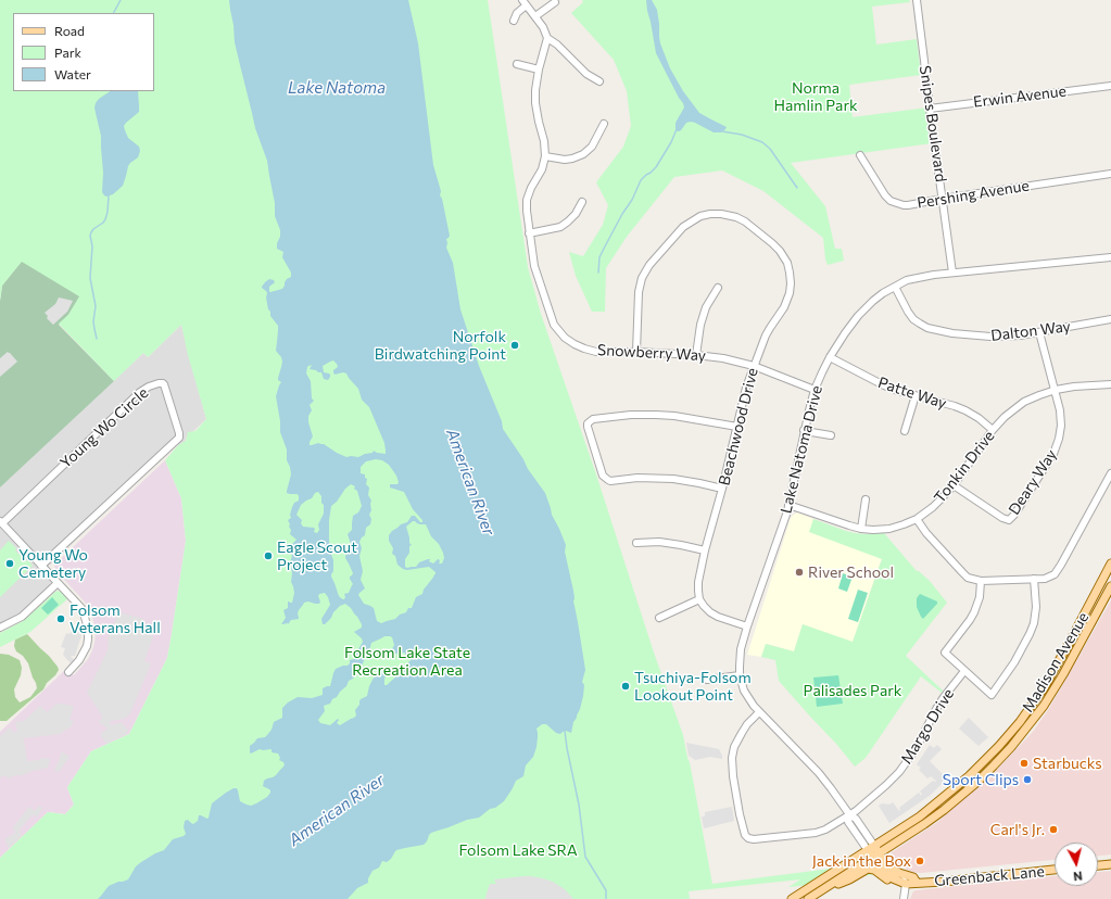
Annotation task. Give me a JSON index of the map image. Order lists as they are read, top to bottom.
{
  "streets": {
    "main road": ["Madison Avenue", "Greenback Lane"],
    "street": [
      "Erwin Avenue",
      "Snipes Boulevard",
      "Pershing Avenue",
      "Dalton Way",
      "Snowberry Way",
      "Patte Way",
      "Beachwood Drive",
      "Young Wo Circle",
      "Lake Natoma Drive",
      "Tonkin Drive",
      "Deary Way",
      "Margo Drive"
    ]
  },
  "crossings": [
    ["Erwin Avenue", "Snipes Boulevard"],
    ["Snipes Boulevard", "Pershing Avenue"],
    ["Snipes Boulevard", "Lake Natoma Drive"],
    ["Dalton Way", "Lake Natoma Drive"],
    ["Dalton Way", "Deary Way"],
    ["Snowberry Way", "Beachwood Drive"],
    ["Snowberry Way", "Lake Natoma Drive"],
    ["Patte Way", "Lake Natoma Drive"],
    ["Patte Way", "Tonkin Drive"],
    ["Lake Natoma Drive", "Tonkin Drive"],
    ["Lake Natoma Drive", "Madison Avenue"],
    ["Lake Natoma Drive", "Margo Drive"],
    ["Lake Natoma Drive", "Greenback Lane"],
    ["Tonkin Drive", "Deary Way"],
    ["Madison Avenue", "Greenback Lane"]
  ],
  "water": ["Lake Natoma", "American River"],
  "parks": [
    "Norma Hamlin Park",
    "Folsom Lake State Recreation Area",
    "Palisades Park",
    "Folsom Lake SRA"
  ],
  "places": [
    "Norfolk Birdwatching Point",
    "Eagle Scout Project",
    "Young Wo Cemetery",
    "River School",
    "Folsom Veterans Hall",
    "Tsuchiya-Folsom Lookout Point",
    "Starbucks",
    "Sport Clips",
    "Carl's Jr.",
    "Jack in the Box"
  ],
  "legend": ["Road", "Park", "Water"],
  "north": "bottom"
}
